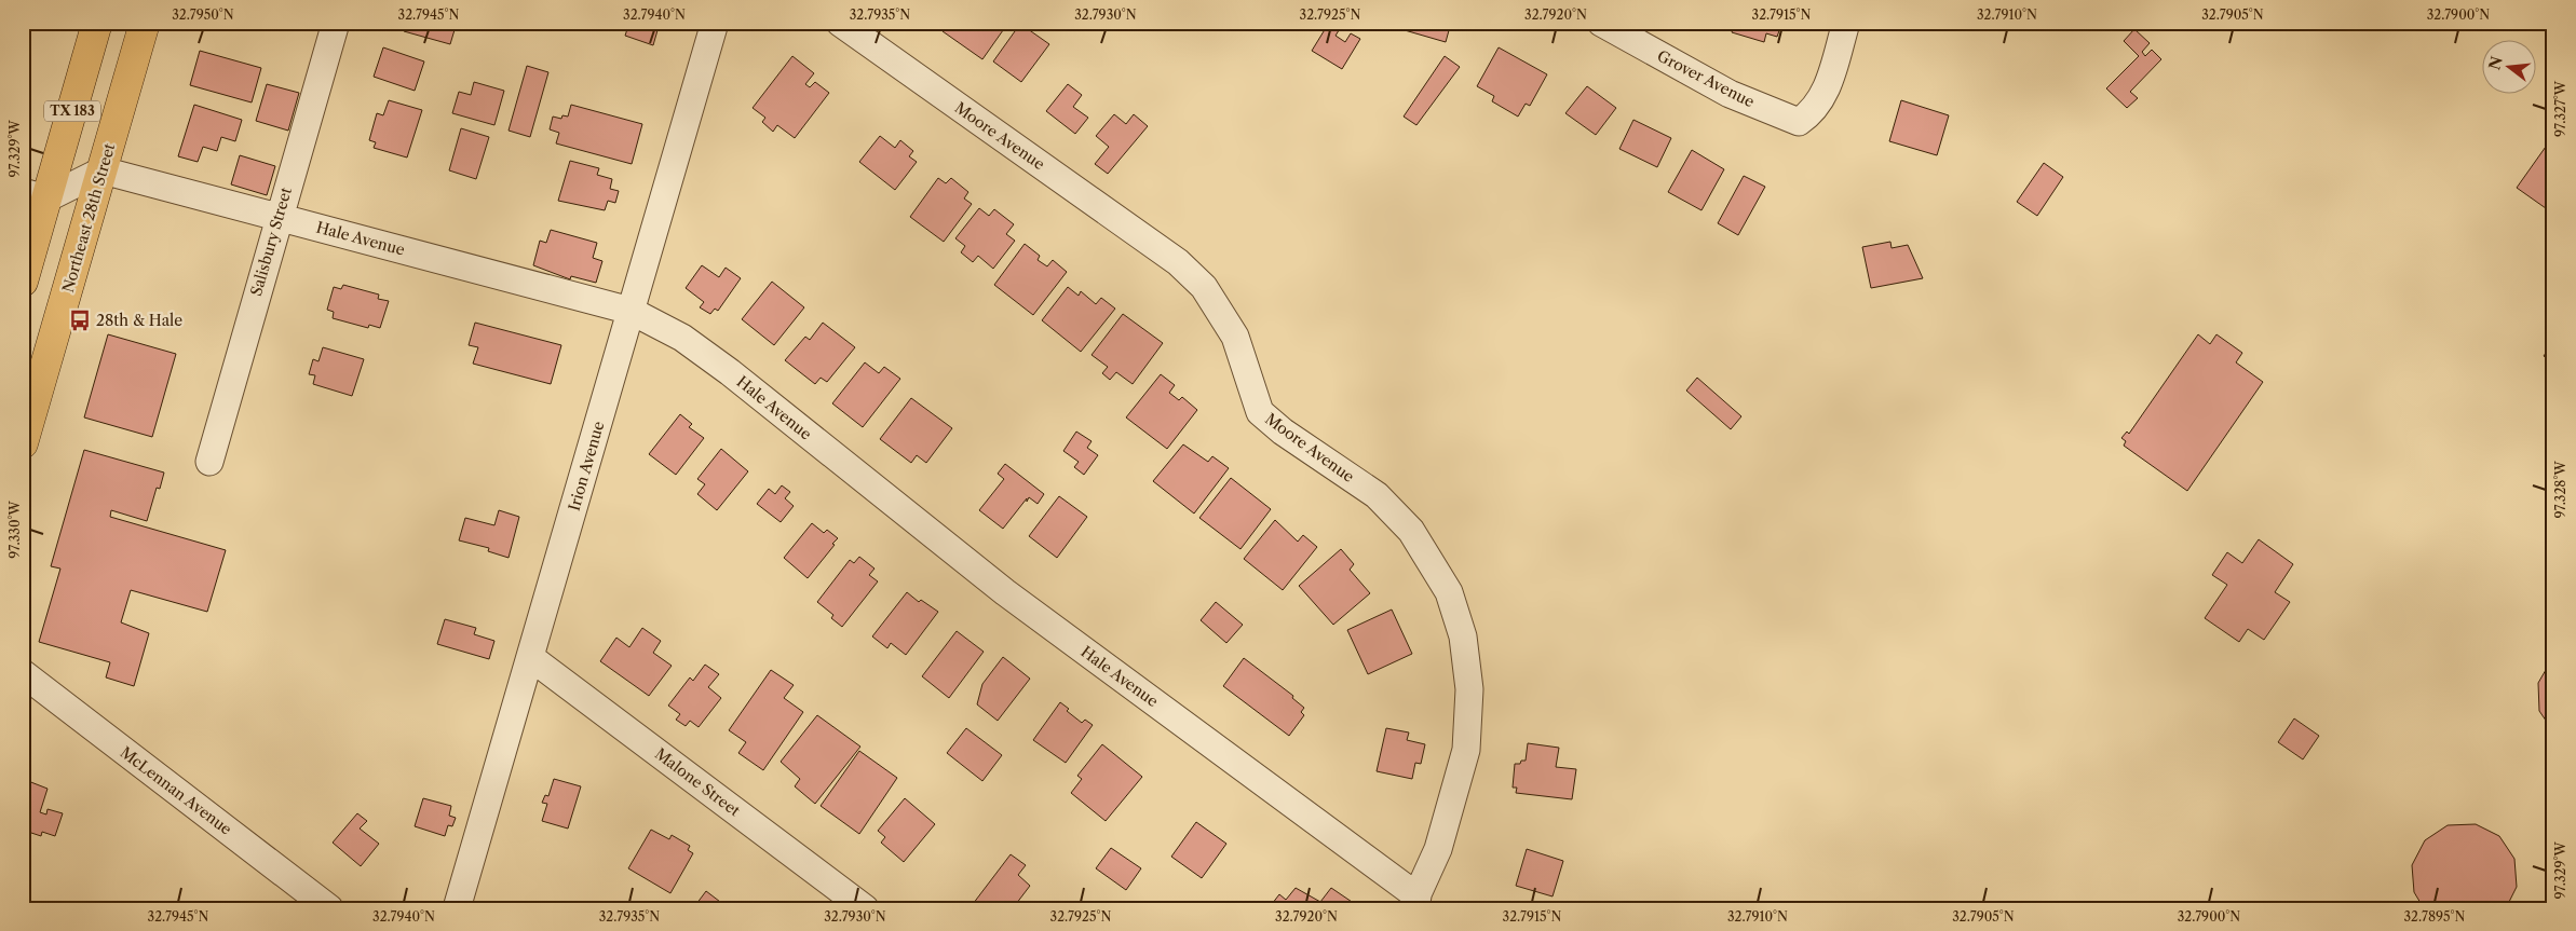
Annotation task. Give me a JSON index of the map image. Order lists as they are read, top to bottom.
{
  "streets": {
    "main road": ["TX 183", "Northeast 28th Street"],
    "street": [
      "Grover Avenue",
      "Moore Avenue",
      "Hale Avenue",
      "Salisbury Street",
      "Irion Avenue",
      "Malone Street",
      "McLennan Avenue"
    ]
  },
  "crossings": [
    ["Moore Avenue", "Hale Avenue"],
    ["Northeast 28th Street", "Hale Avenue"],
    ["Hale Avenue", "Salisbury Street"],
    ["Hale Avenue", "Irion Avenue"],
    ["Irion Avenue", "Malone Street"]
  ],
  "places": {
    "bus stop": ["28th & Hale"]
  },
  "north": "left",
  "coordinates": [
    "32.7950°N",
    "32.7945°N",
    "32.7940°N",
    "32.7935°N",
    "32.7930°N",
    "32.7925°N",
    "32.7920°N",
    "32.7915°N",
    "32.7910°N",
    "32.7905°N",
    "32.7900°N",
    "97.327°W",
    "97.329°W",
    "97.328°W",
    "97.330°W",
    "32.7895°N"
  ]
}
